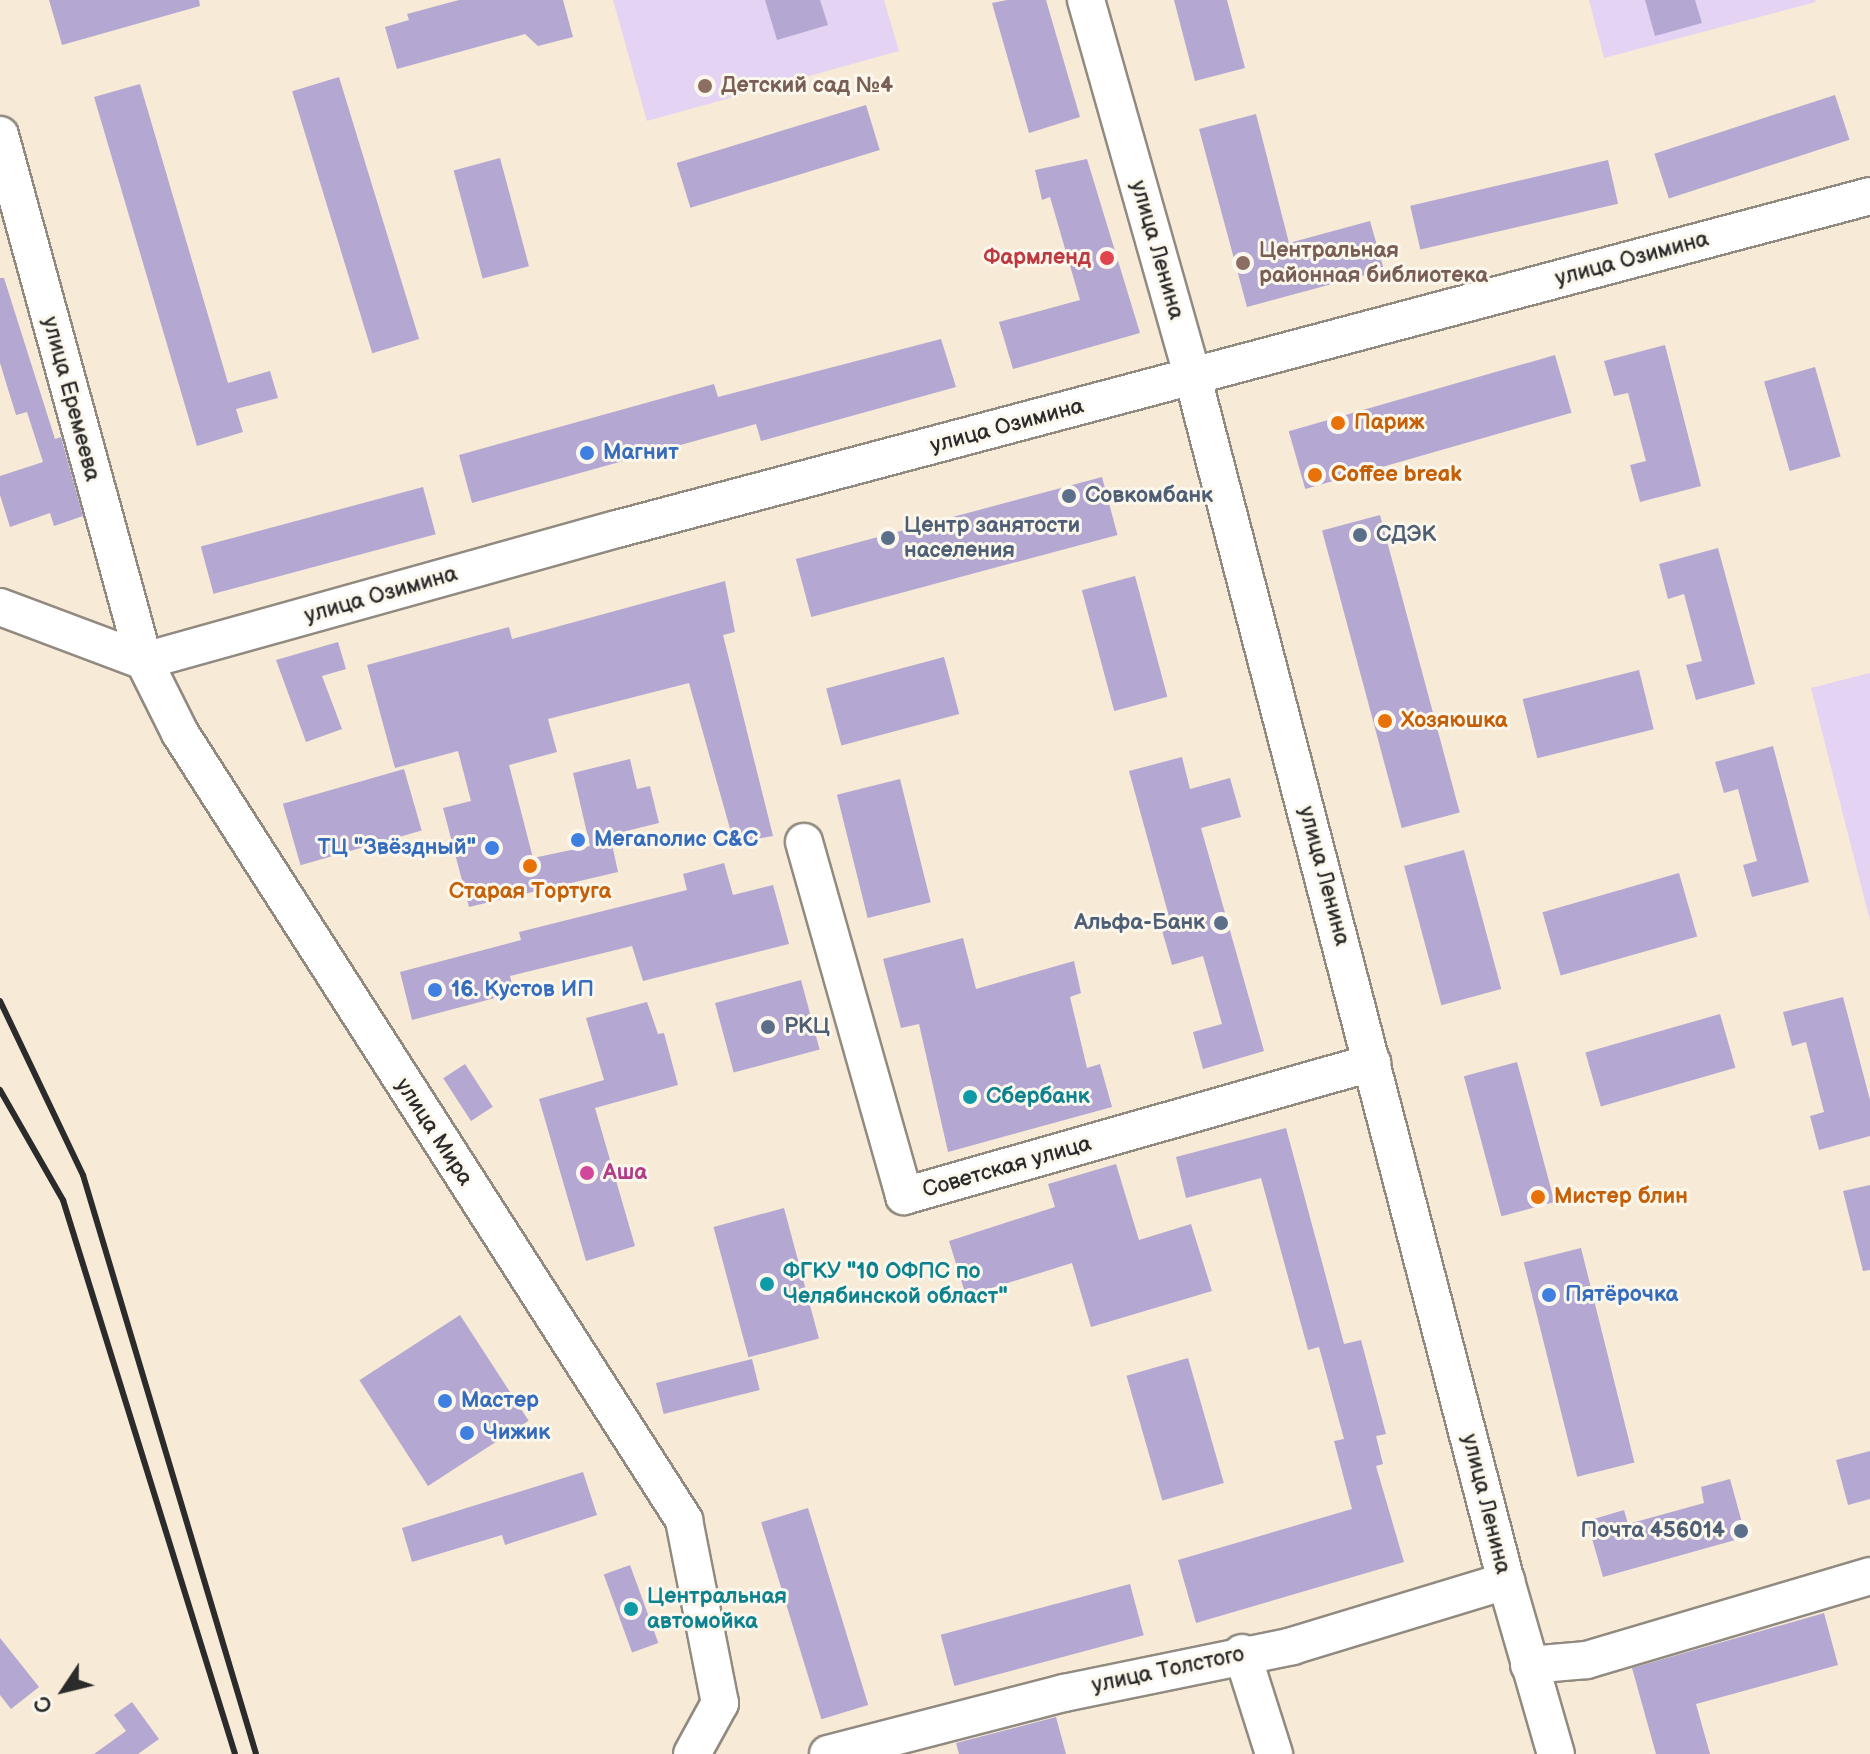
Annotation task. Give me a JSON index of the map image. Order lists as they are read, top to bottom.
{
  "streets": {
    "street": [
      "улица Ленина",
      "улица Озимина",
      "улица Еремеева",
      "улица Мира",
      "Советская улица",
      "улица Толстого"
    ]
  },
  "crossings": [
    ["улица Ленина", "улица Озимина"],
    ["улица Ленина", "Советская улица"],
    ["улица Ленина", "улица Толстого"],
    ["улица Озимина", "улица Еремеева"],
    ["улица Озимина", "улица Мира"],
    ["улица Еремеева", "улица Мира"]
  ],
  "places": [
    "Детский сад №4",
    "Фармленд",
    "Центральная районная библиотека",
    "Париж",
    "Магнит",
    "Coffee break",
    "Совкомбанк",
    "СДЭК",
    "Центр занятости населения",
    "Хозяюшка",
    "Мегаполис C&C",
    "ТЦ \"Звёздный\"",
    "Старая Тортуга",
    "Альфа-Банк",
    "16. Кустов ИП",
    "РКЦ",
    "Сбербанк",
    "Аша",
    "Мистер блин",
    "ФГКУ \"10 ОФПС по Челябинской област\"",
    "Пятёрочка",
    "Мастер",
    "Чижик",
    "Почта 456014",
    "Центральная автомойка"
  ],
  "north": "bottom left"
}
